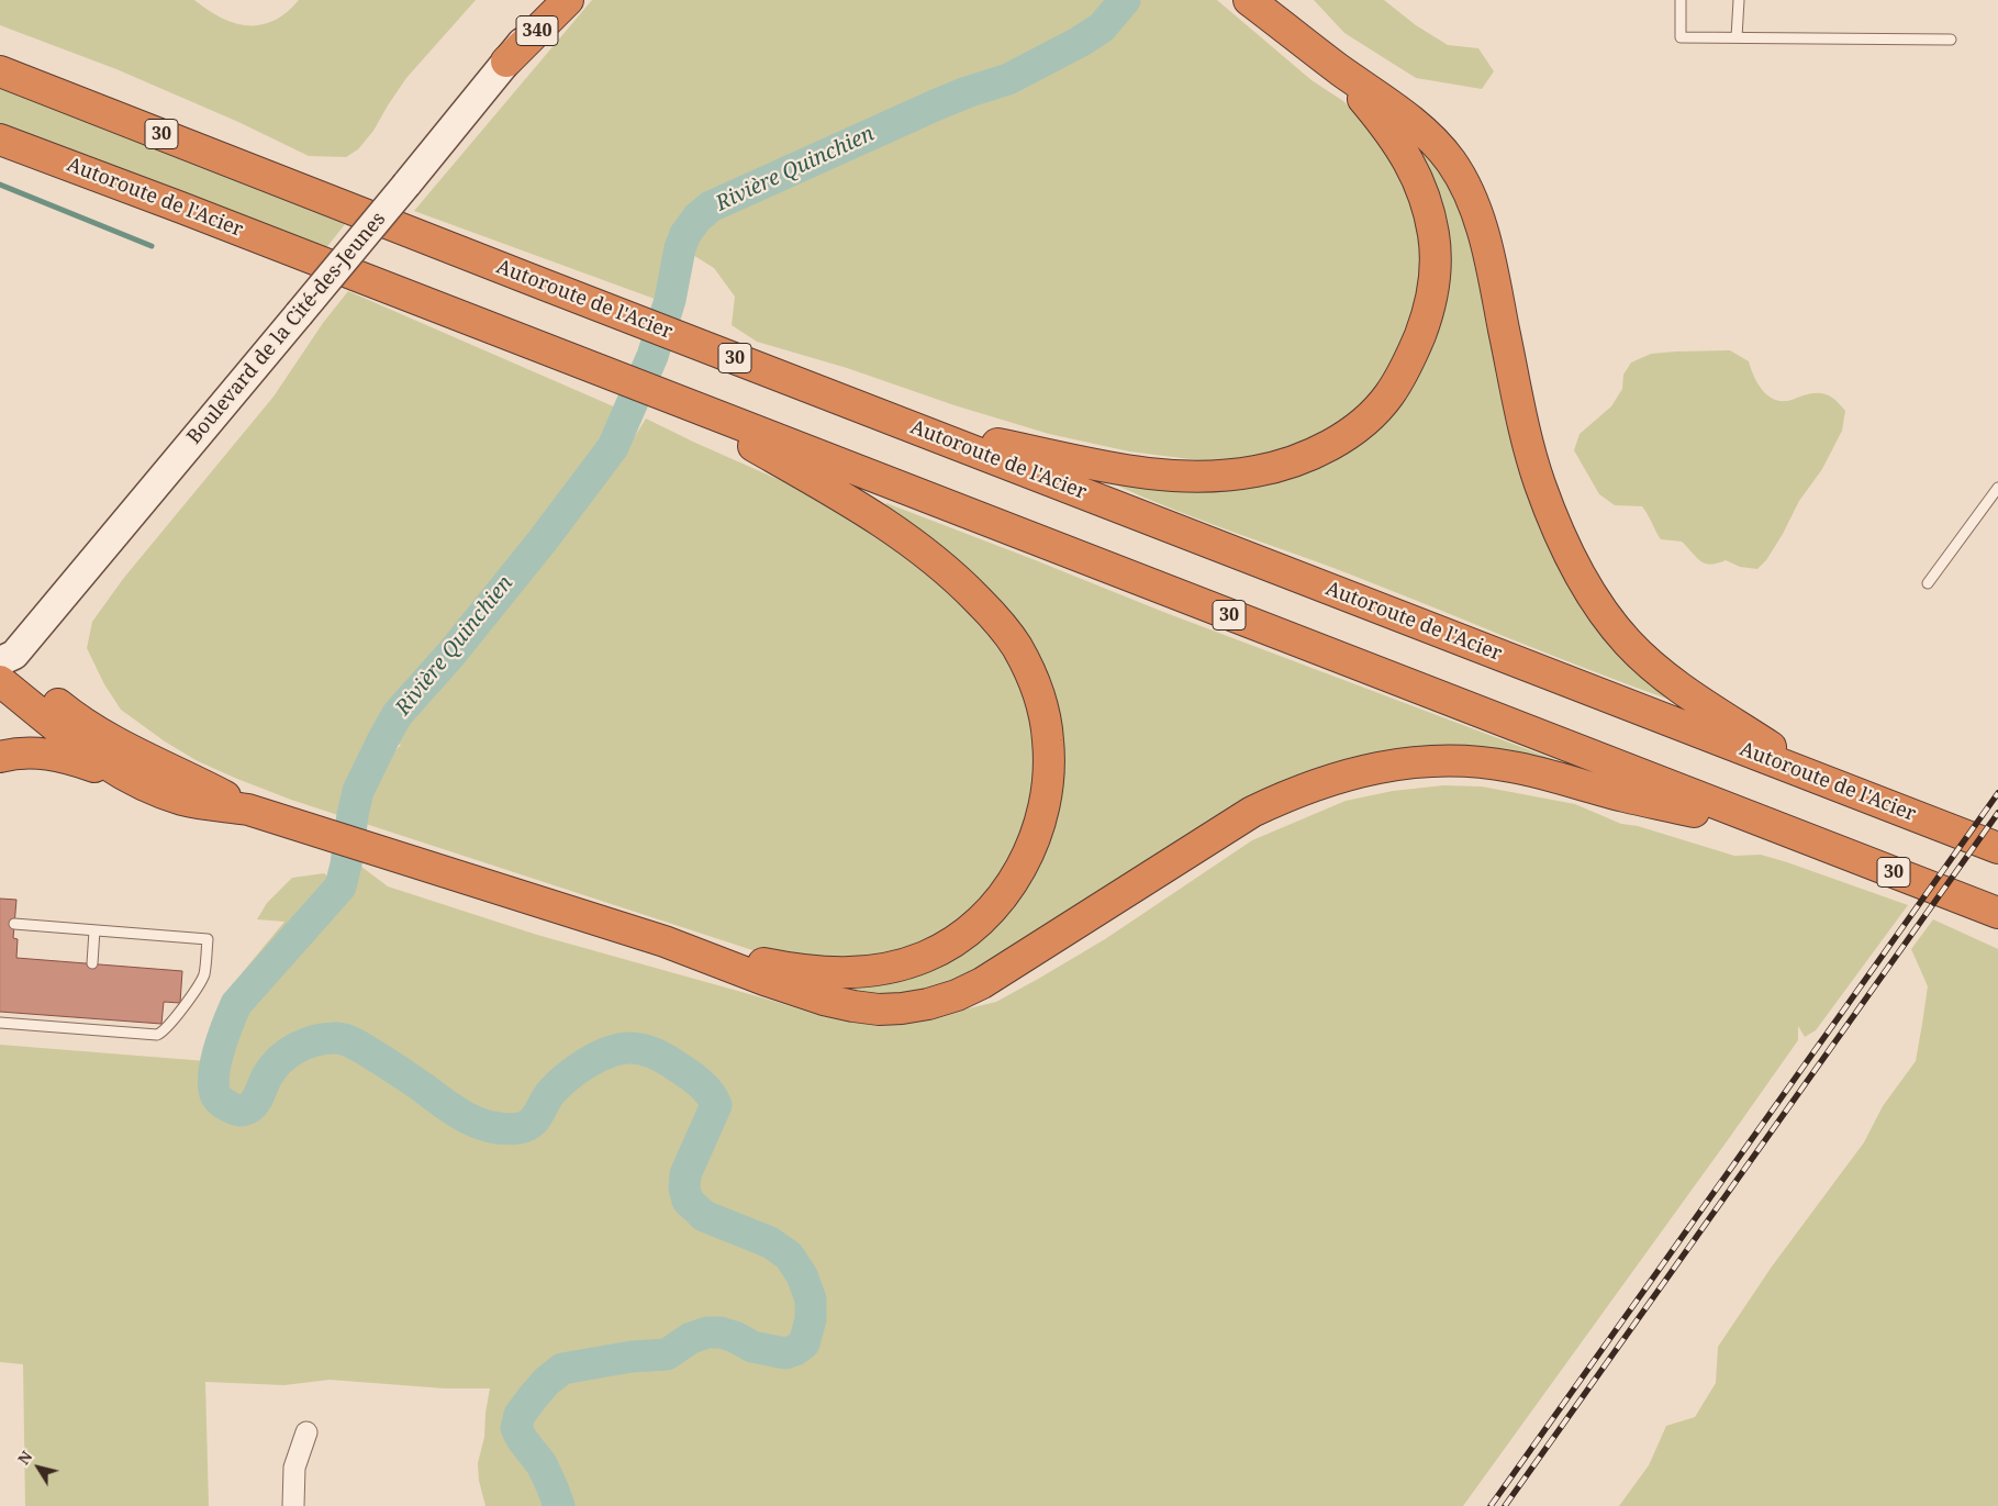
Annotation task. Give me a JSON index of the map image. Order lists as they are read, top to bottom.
{
  "streets": {
    "highway": ["340", "30", "Autoroute de l'Acier"],
    "main road": ["Boulevard de la Cité-des-Jeunes"]
  },
  "crossings": [
    ["340", "Boulevard de la Cité-des-Jeunes"]
  ],
  "water": ["Rivière Quinchien"],
  "north": "top left"
}
